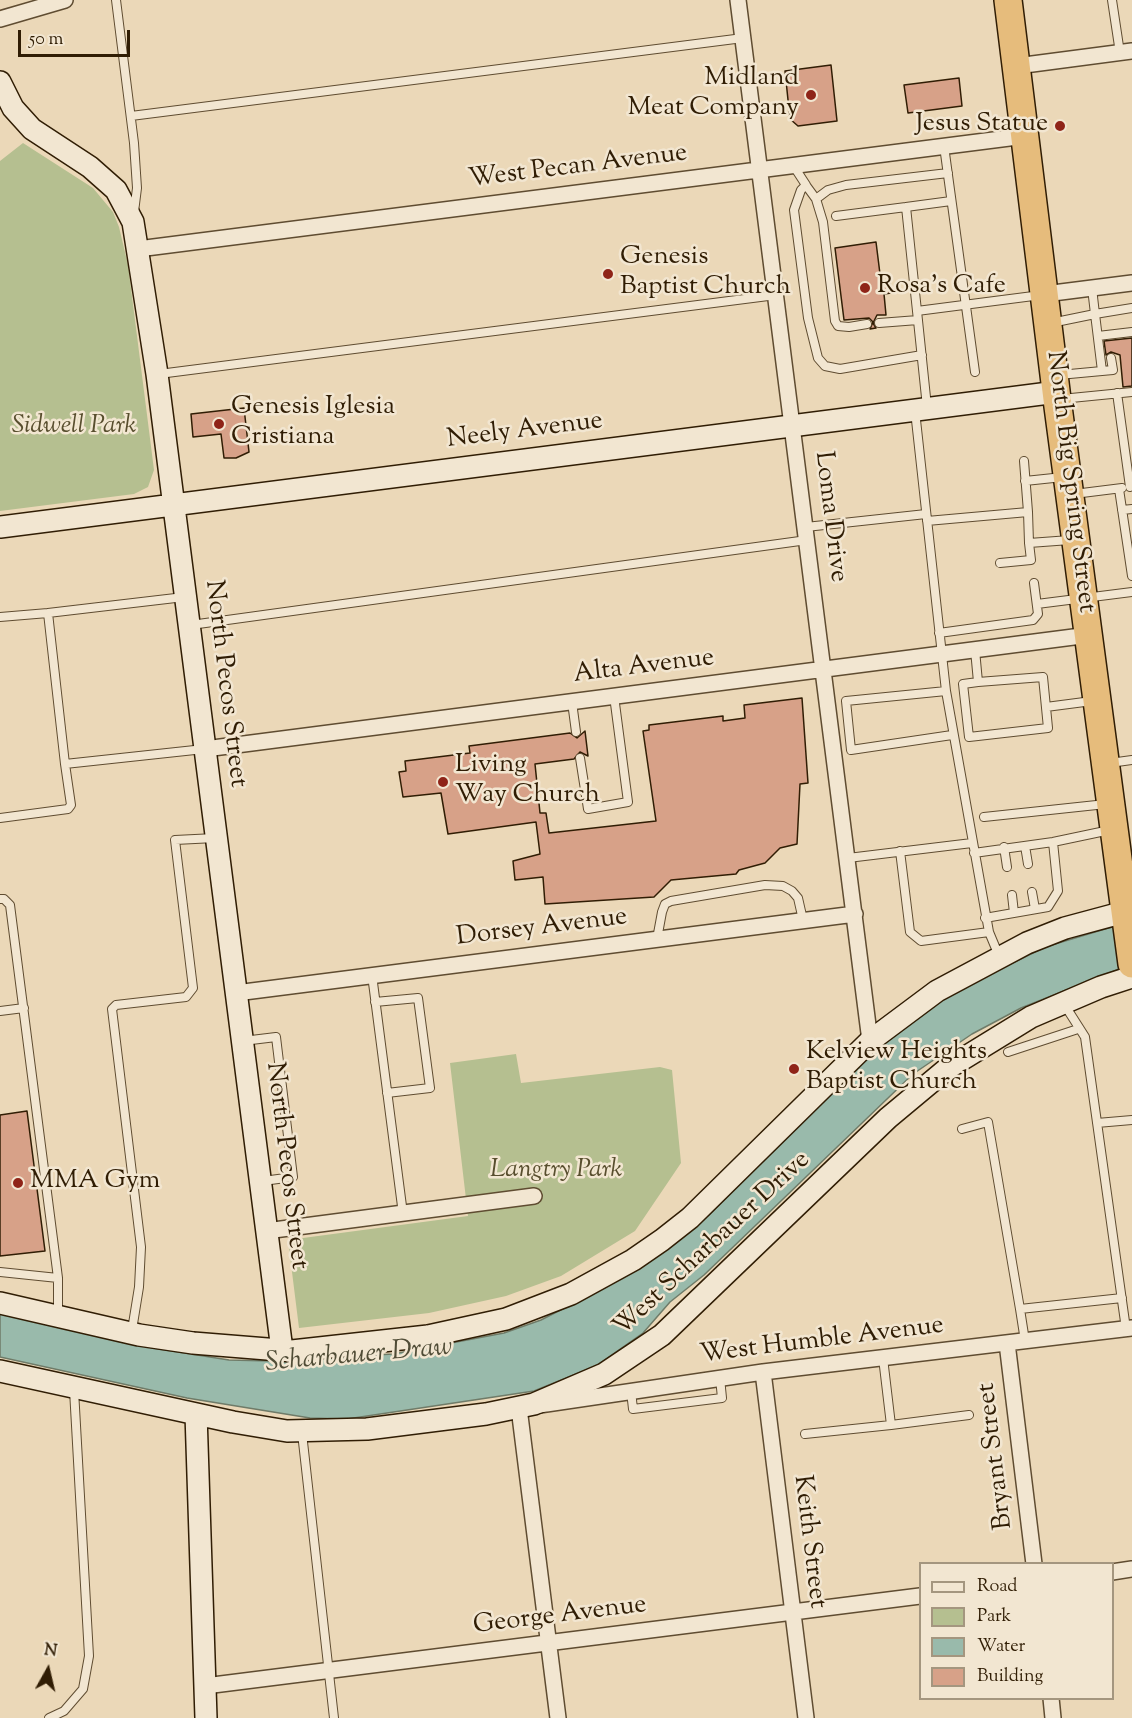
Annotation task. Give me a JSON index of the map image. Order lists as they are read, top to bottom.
{
  "streets": {
    "highway": ["North Big Spring Street"],
    "street": [
      "West Pecan Avenue",
      "Neely Avenue",
      "Loma Drive",
      "Alta Avenue",
      "North Pecos Street",
      "Dorsey Avenue",
      "West Scharbauer Drive",
      "West Humble Avenue",
      "Bryant Street",
      "Keith Street",
      "George Avenue"
    ]
  },
  "crossings": [
    ["West Pecan Avenue", "North Big Spring Street"],
    ["West Pecan Avenue", "Loma Drive"],
    ["West Pecan Avenue", "North Pecos Street"],
    ["Neely Avenue", "North Big Spring Street"],
    ["Neely Avenue", "Loma Drive"],
    ["Neely Avenue", "North Pecos Street"],
    ["North Big Spring Street", "Alta Avenue"],
    ["North Big Spring Street", "West Scharbauer Drive"],
    ["Loma Drive", "Alta Avenue"],
    ["Loma Drive", "Dorsey Avenue"],
    ["Loma Drive", "West Scharbauer Drive"],
    ["Alta Avenue", "North Pecos Street"],
    ["North Pecos Street", "Dorsey Avenue"],
    ["North Pecos Street", "West Scharbauer Drive"],
    ["West Scharbauer Drive", "West Humble Avenue"],
    ["West Humble Avenue", "Bryant Street"],
    ["West Humble Avenue", "Keith Street"],
    ["Keith Street", "George Avenue"]
  ],
  "water": ["Scharbauer Draw"],
  "parks": ["Sidwell Park", "Langtry Park"],
  "places": [
    "Midland Meat Company",
    "Jesus Statue",
    "Genesis Baptist Church",
    "Rosa's Cafe",
    "Genesis Iglesia Cristiana",
    "Living Way Church",
    "Kelview Heights Baptist Church",
    "MMA Gym"
  ],
  "legend": [
    "Road",
    "Park",
    "Water",
    "Building"
  ],
  "scale_bar": "50 m",
  "north": "top"
}
